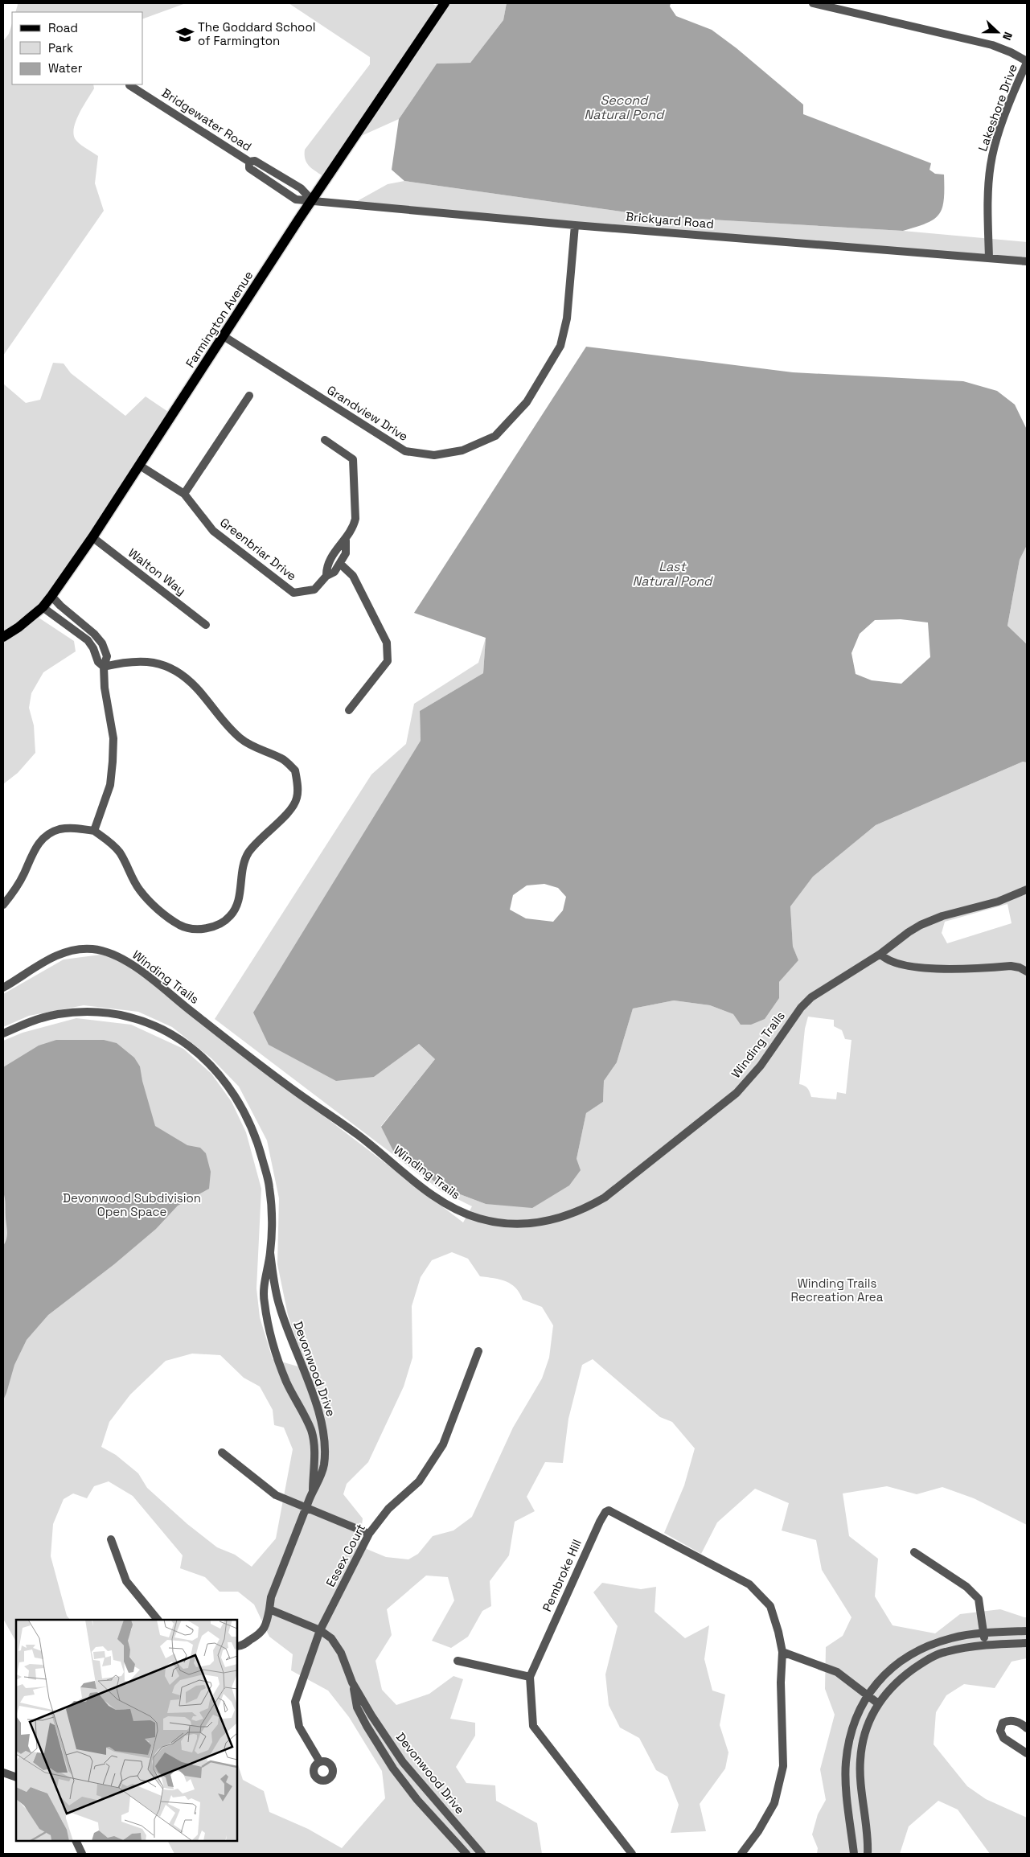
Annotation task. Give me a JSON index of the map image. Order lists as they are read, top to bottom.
{
  "streets": {
    "main road": ["Farmington Avenue"],
    "street": [
      "Lakeshore Drive",
      "Bridgewater Road",
      "Brickyard Road",
      "Grandview Drive",
      "Greenbriar Drive",
      "Walton Way",
      "Winding Trails",
      "Devonwood Drive",
      "Essex Court",
      "Pembroke Hill"
    ]
  },
  "crossings": [
    ["Lakeshore Drive", "Brickyard Road"],
    ["Bridgewater Road", "Brickyard Road"],
    ["Bridgewater Road", "Farmington Avenue"],
    ["Brickyard Road", "Farmington Avenue"],
    ["Brickyard Road", "Grandview Drive"],
    ["Farmington Avenue", "Grandview Drive"],
    ["Farmington Avenue", "Greenbriar Drive"],
    ["Farmington Avenue", "Walton Way"],
    ["Devonwood Drive", "Essex Court"]
  ],
  "water": ["Second Natural Pond", "Last Natural Pond"],
  "parks": ["Devonwood Subdivision Open Space", "Winding Trails Recreation Area"],
  "places": {
    "school or university": ["The Goddard School of Farmington"]
  },
  "legend": ["Road", "Park", "Water"],
  "north": "right"
}
